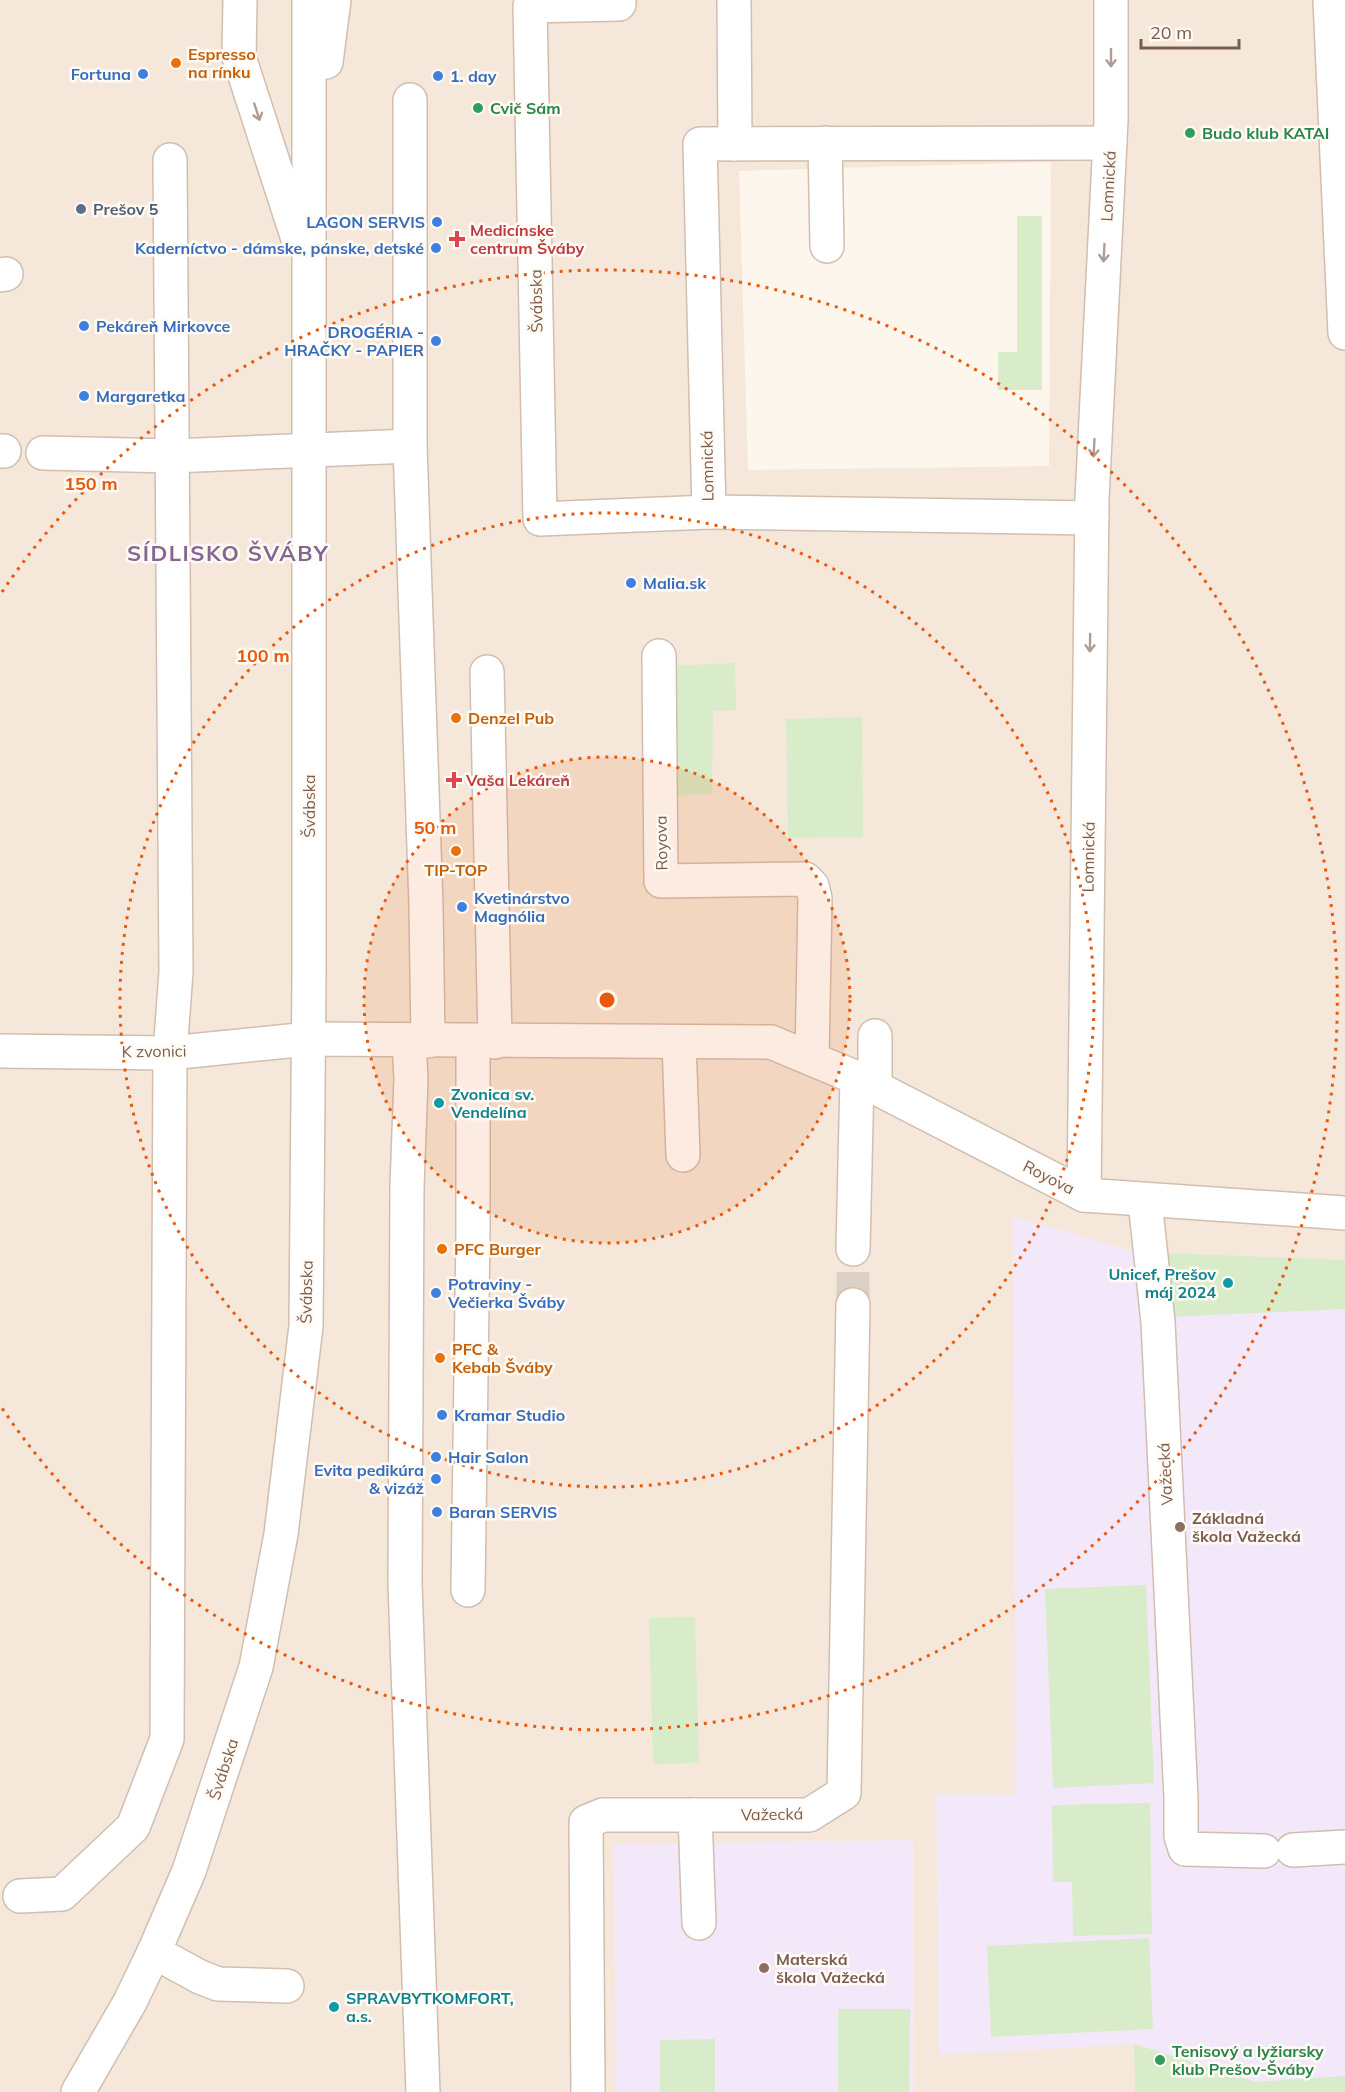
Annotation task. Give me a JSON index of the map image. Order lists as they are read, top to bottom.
{
  "streets": {
    "street": [
      "Lomnická",
      "Švábska",
      "Royova",
      "K zvonici",
      "Važecká"
    ]
  },
  "crossings": [
    ["Lomnická", "Švábska"],
    ["Lomnická", "Royova"],
    ["Švábska", "Royova"],
    ["Švábska", "K zvonici"],
    ["Royova", "K zvonici"],
    ["Royova", "Važecká"]
  ],
  "districts": ["SÍDLISKO ŠVÁBY"],
  "places": {
    "other": [
      "Espresso na rínku",
      "Fortuna",
      "1. day",
      "Cvič Sám",
      "Budo klub KATAI",
      "Prešov 5",
      "LAGON SERVIS",
      "Kaderníctvo - dámske, pánske, detské",
      "Pekáreň Mirkovce",
      "DROGÉRIA - HRAČKY - PAPIER",
      "Margaretka",
      "Malia.sk",
      "Denzel Pub",
      "TIP-TOP",
      "Kvetinárstvo Magnólia",
      "Zvonica sv. Vendelína",
      "PFC Burger",
      "Unicef, Prešov máj 2024",
      "Potraviny - Večierka Šváby",
      "PFC & Kebab Šváby",
      "Kramar Studio",
      "Hair Salon",
      "Evita pedikúra & vizáž",
      "Baran SERVIS",
      "Základná škola Važecká",
      "Materská škola Važecká",
      "SPRAVBYTKOMFORT, a.s.",
      "Tenisový a lyžiarsky klub Prešov-Šváby"
    ],
    "health": ["Medicínske centrum Šváby", "Vaša Lekáreň"]
  },
  "scale_bar": "20 m",
  "rings": ["150 m", "100 m", "50 m"]
}
